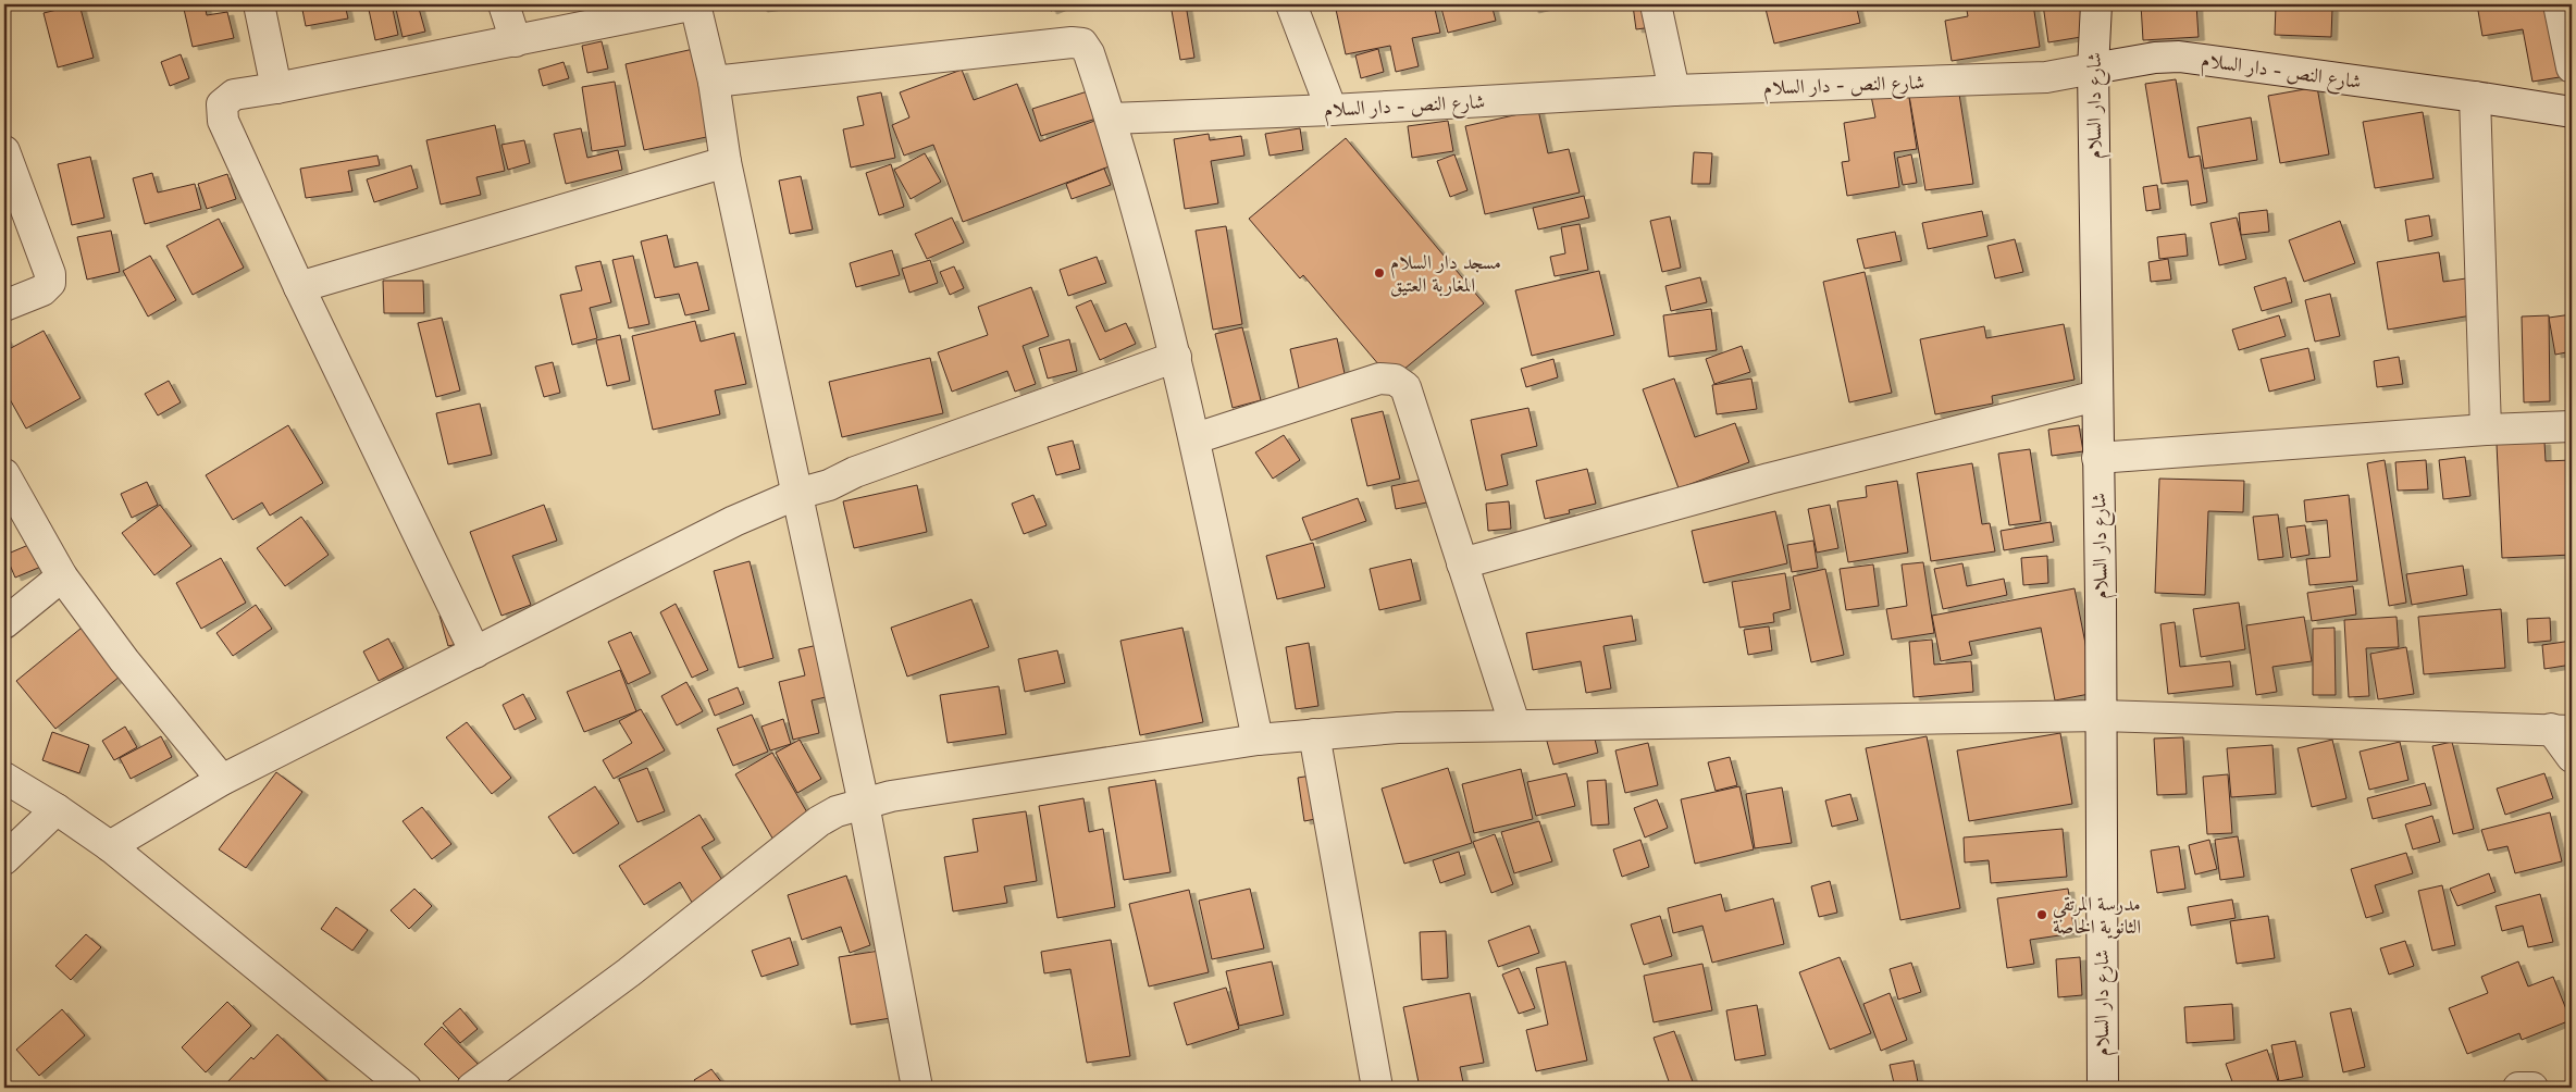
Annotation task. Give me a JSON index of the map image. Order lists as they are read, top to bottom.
{
  "streets": {
    "street": ["شارع النص - دار السلام", "شارع دار السلام"]
  },
  "crossings": [
    ["شارع النص - دار السلام", "شارع دار السلام"]
  ],
  "places": ["مسجد دار السلام المغاربة العتيق", "مدرسة المرتقي الثانوية الخاصة"]
}
